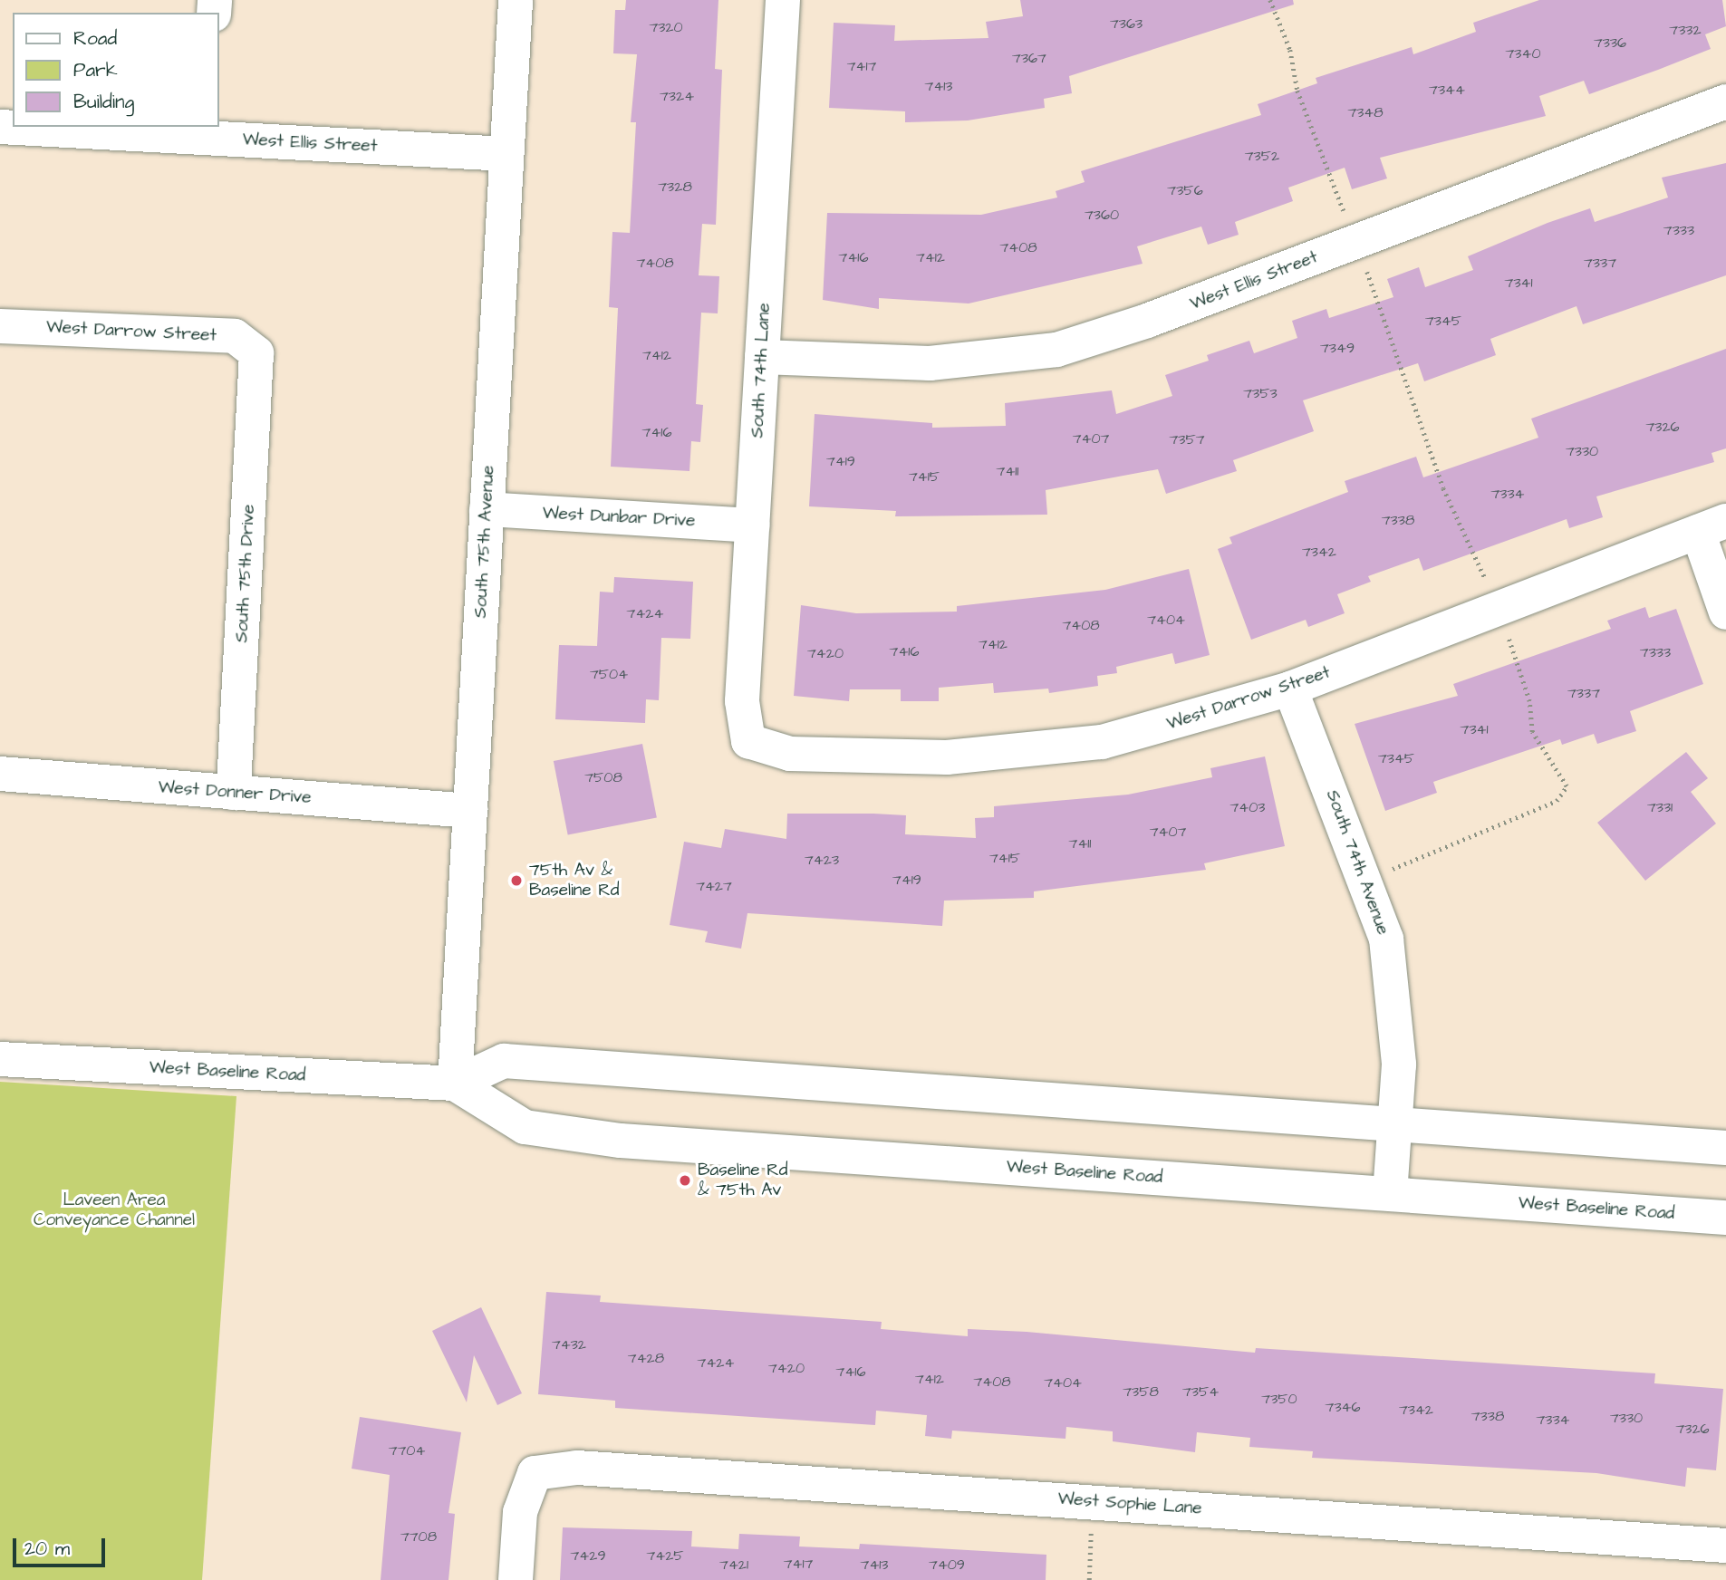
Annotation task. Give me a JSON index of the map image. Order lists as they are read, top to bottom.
{
  "streets": {
    "street": [
      "West Ellis Street",
      "West Darrow Street",
      "South 74th Lane",
      "West Dunbar Drive",
      "South 75th Avenue",
      "South 75th Drive",
      "West Donner Drive",
      "South 74th Avenue",
      "West Baseline Road",
      "West Sophie Lane"
    ]
  },
  "crossings": [
    ["West Ellis Street", "South 74th Lane"],
    ["West Ellis Street", "South 75th Avenue"],
    ["West Darrow Street", "South 74th Lane"],
    ["West Darrow Street", "South 75th Drive"],
    ["West Darrow Street", "South 74th Avenue"],
    ["South 74th Lane", "West Dunbar Drive"],
    ["West Dunbar Drive", "South 75th Avenue"],
    ["South 75th Avenue", "West Donner Drive"],
    ["South 75th Avenue", "West Baseline Road"],
    ["South 75th Drive", "West Donner Drive"],
    ["South 74th Avenue", "West Baseline Road"]
  ],
  "parks": ["Laveen Area Conveyance Channel"],
  "places": ["75th Av & Baseline Rd", "Baseline Rd & 75th Av"],
  "house_numbers": [
    "7363",
    "7320",
    "7332",
    "7336",
    "7340",
    "7367",
    "7417",
    "7413",
    "7344",
    "7324",
    "7348",
    "7352",
    "7328",
    "7356",
    "7360",
    "7333",
    "7408",
    "7416",
    "7412",
    "7408",
    "7337",
    "7341",
    "7345",
    "7349",
    "7412",
    "7353",
    "7326",
    "7416",
    "7407",
    "7357",
    "7330",
    "7419",
    "7411",
    "7415",
    "7334",
    "7338",
    "7342",
    "7424",
    "7404",
    "7408",
    "7412",
    "7416",
    "7333",
    "7420",
    "7504",
    "7337",
    "7341",
    "7345",
    "7508",
    "7403",
    "7331",
    "7407",
    "7411",
    "7415",
    "7423",
    "7419",
    "7427",
    "7432",
    "7428",
    "7424",
    "7420",
    "7416",
    "7412",
    "7408",
    "7404",
    "7358",
    "7354",
    "7350",
    "7346",
    "7342",
    "7338",
    "7330",
    "7334",
    "7326",
    "7704",
    "7708",
    "7429",
    "7425",
    "7417",
    "7421",
    "7413",
    "7409"
  ],
  "legend": ["Road", "Park", "Building"],
  "scale_bar": "20 m"
}
